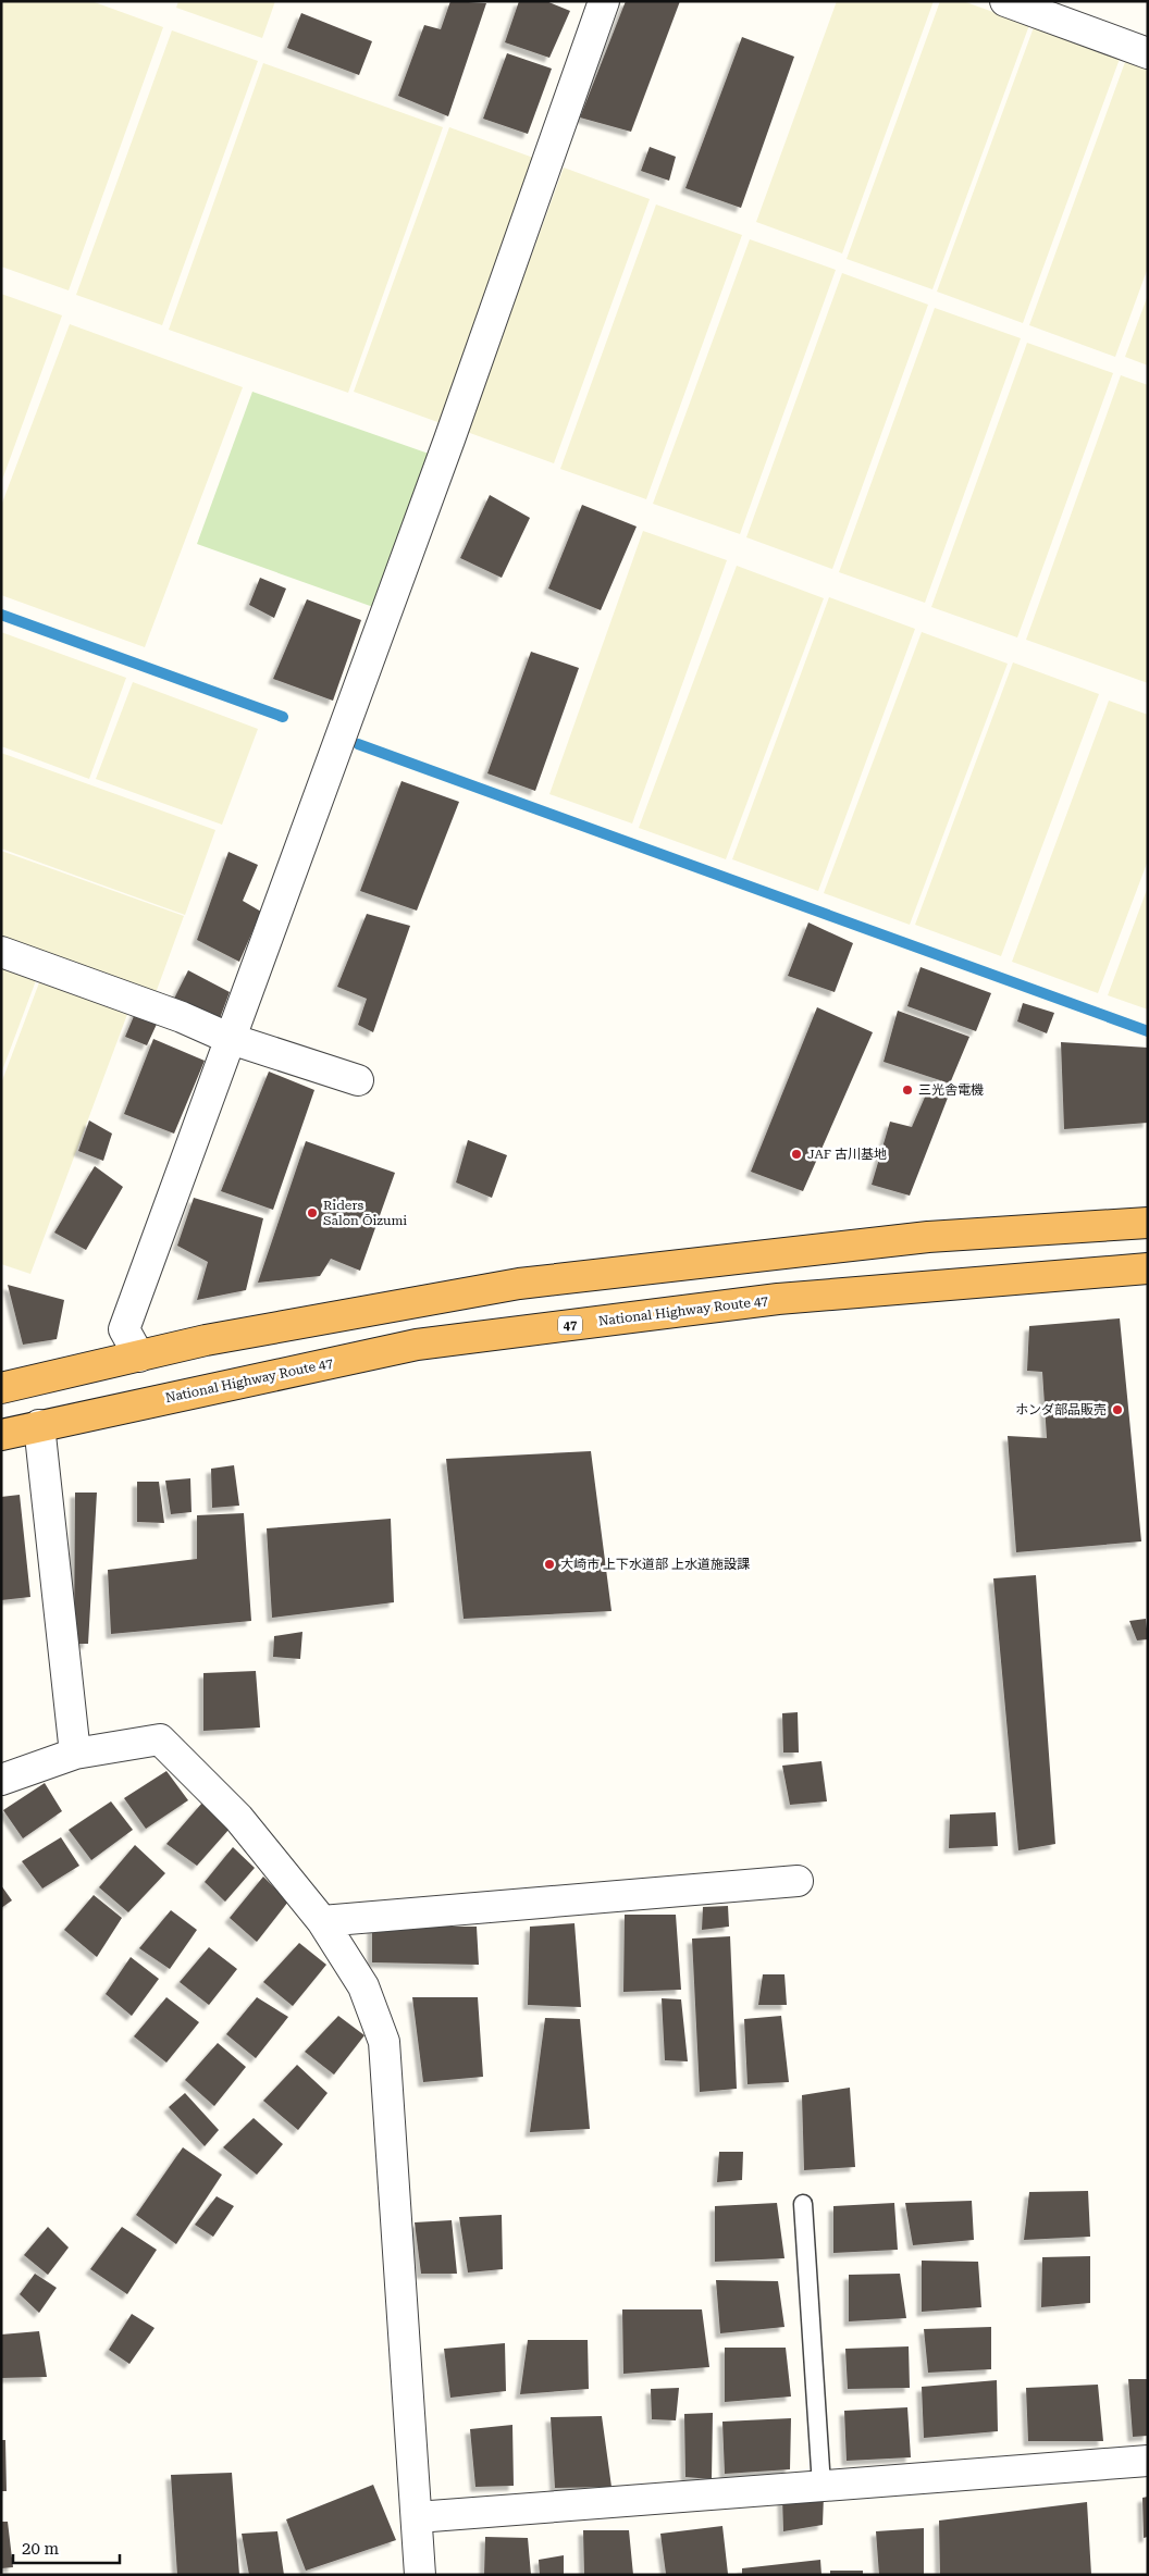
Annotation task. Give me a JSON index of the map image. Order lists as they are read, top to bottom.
{
  "streets": {
    "highway": ["National Highway Route 47", "47"]
  },
  "places": [
    "三光舎電機",
    "JAF 古川基地",
    "Riders Salon Ōizumi",
    "ホンダ部品販売",
    "大崎市 上下水道部 上水道施設課"
  ],
  "scale_bar": "20 m"
}
